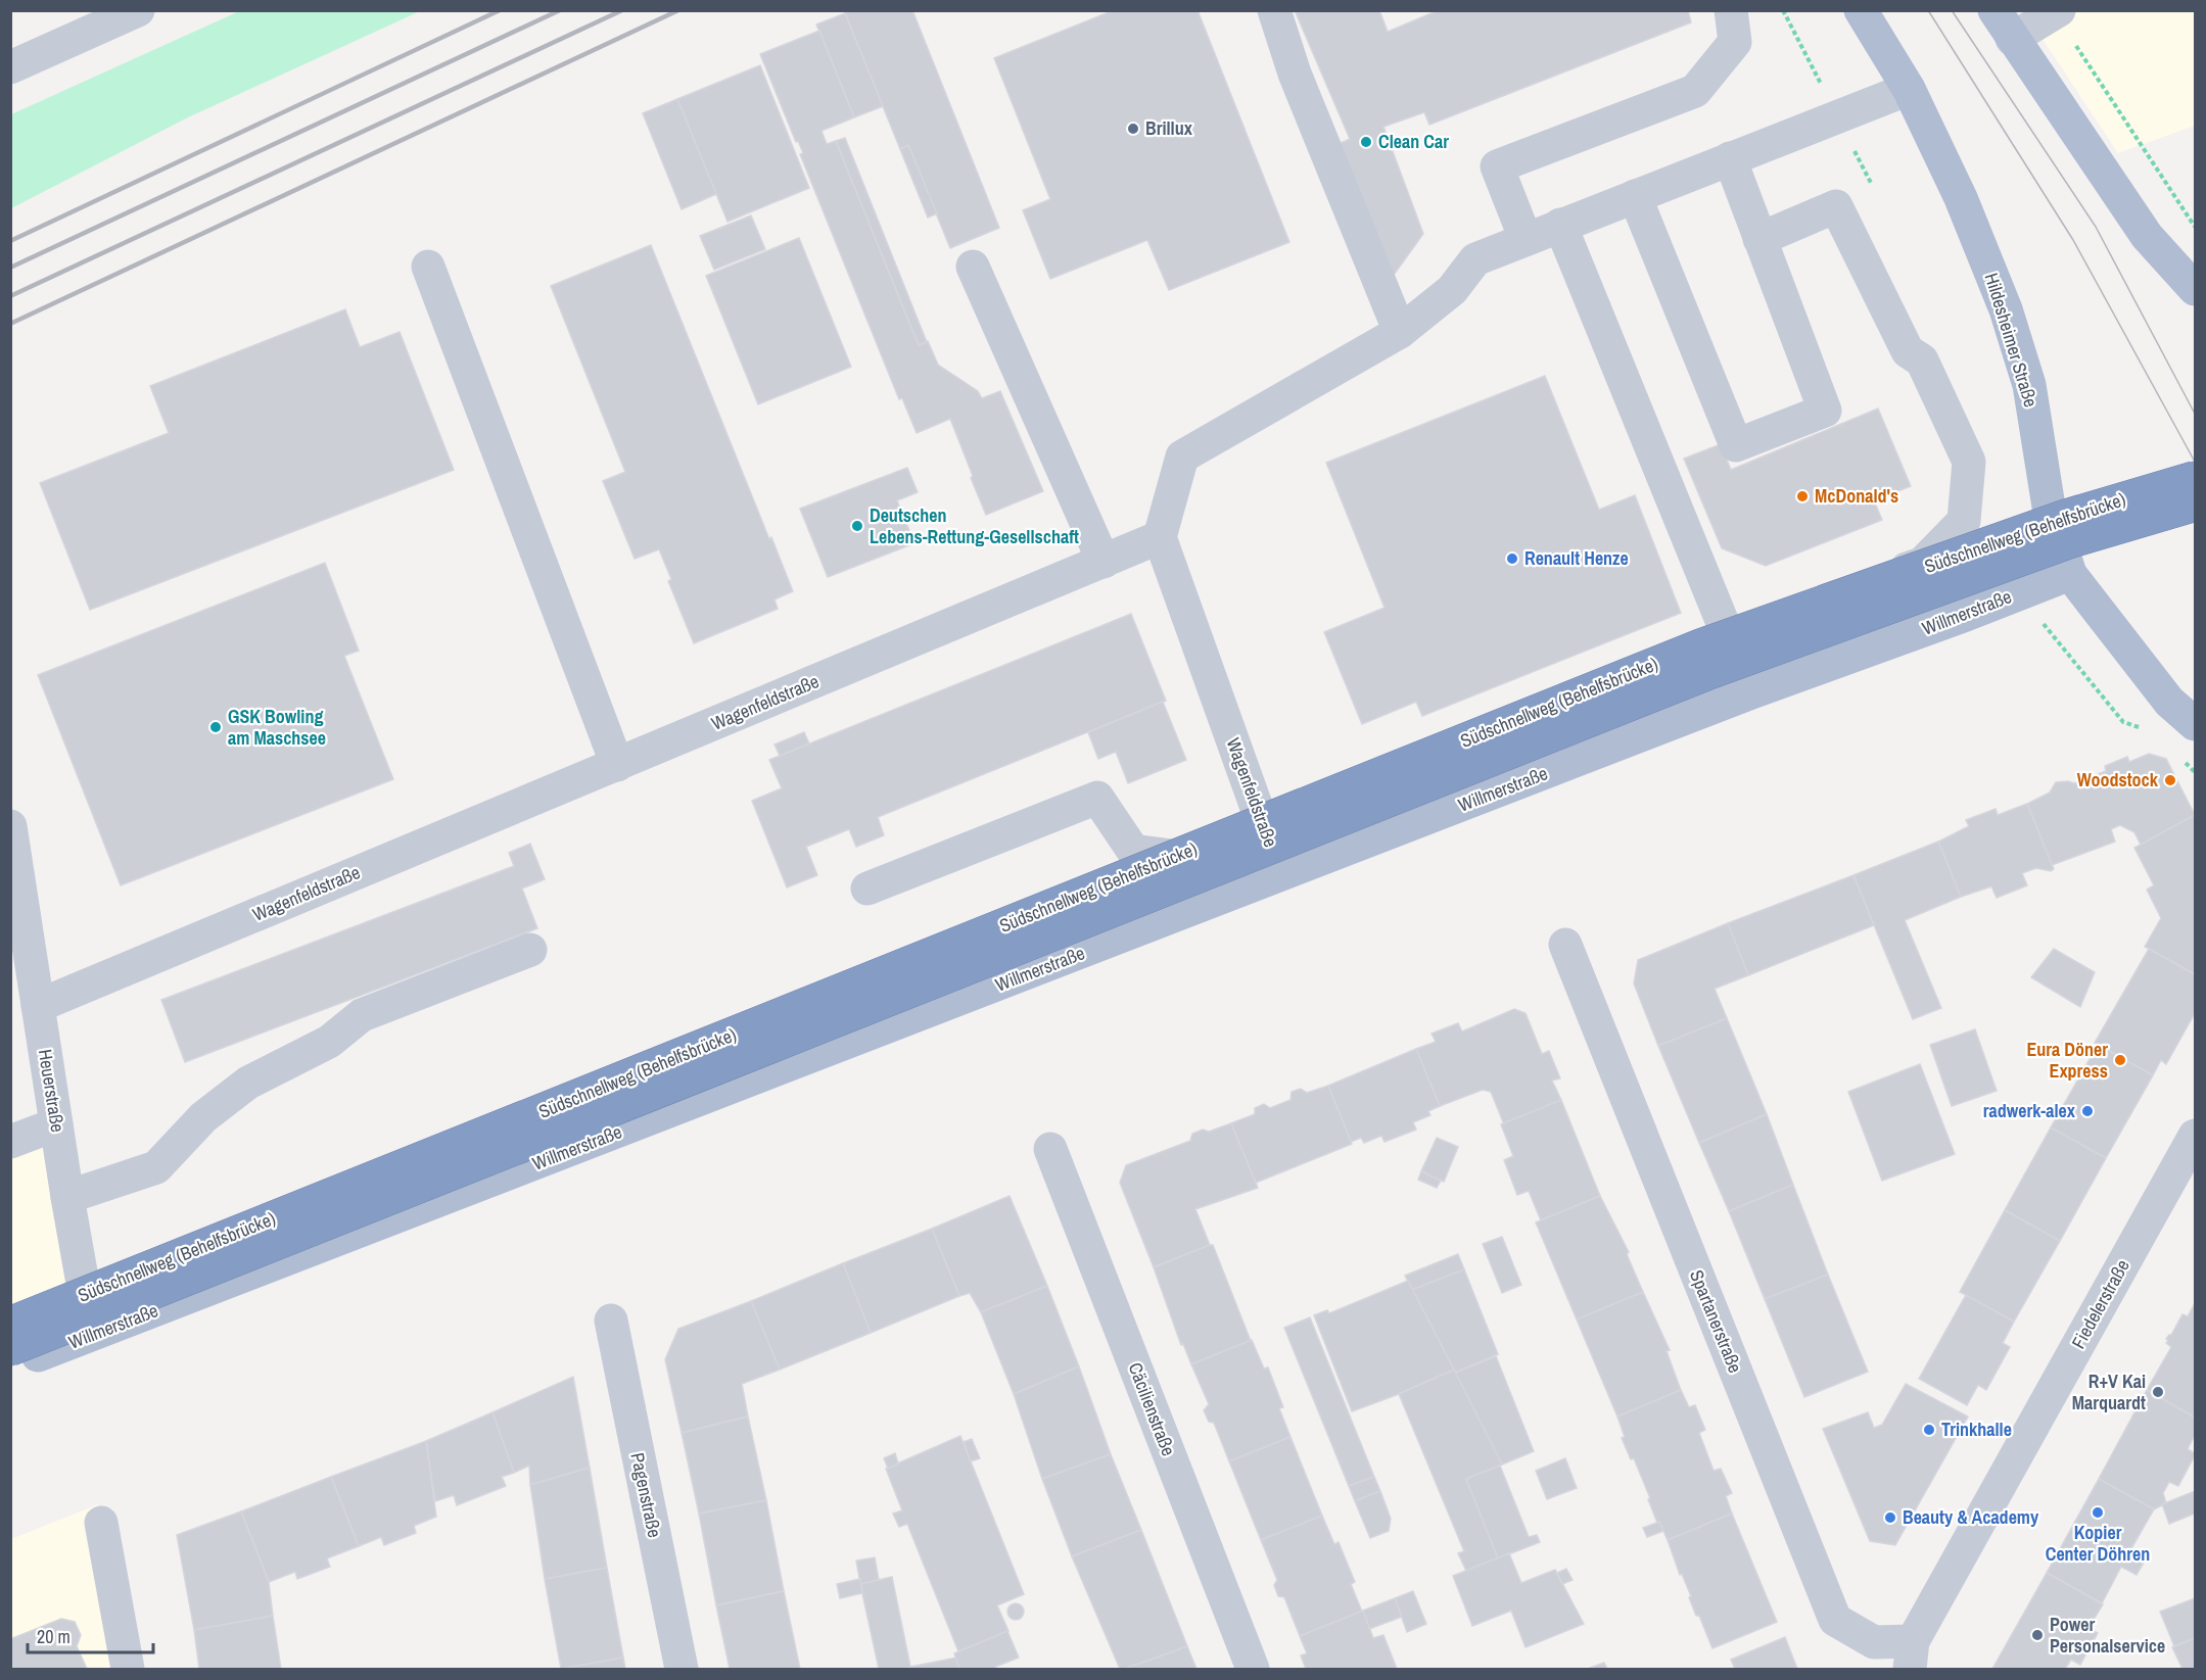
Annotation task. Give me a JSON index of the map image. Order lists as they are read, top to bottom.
{
  "streets": {
    "highway": ["Südschnellweg (Behelfsbrücke)"],
    "main road": ["Hildesheimer Straße", "Willmerstraße"],
    "street": [
      "Wagenfeldstraße",
      "Heuerstraße",
      "Fiedelerstraße",
      "Spartanerstraße",
      "Cäcilienstraße",
      "Pagenstraße"
    ]
  },
  "crossings": [
    ["Hildesheimer Straße", "Willmerstraße"],
    ["Willmerstraße", "Wagenfeldstraße"],
    ["Willmerstraße", "Heuerstraße"],
    ["Wagenfeldstraße", "Heuerstraße"],
    ["Fiedelerstraße", "Spartanerstraße"]
  ],
  "places": [
    "Brillux",
    "Clean Car",
    "McDonald's",
    "Deutschen Lebens-Rettung-Gesellschaft",
    "Renault Henze",
    "GSK Bowling am Maschsee",
    "Woodstock",
    "Eura Döner Express",
    "radwerk-alex",
    "R+V Kai Marquardt",
    "Trinkhalle",
    "Kopier Center Döhren",
    "Beauty & Academy",
    "Power Personalservice"
  ],
  "scale_bar": "20 m"
}
